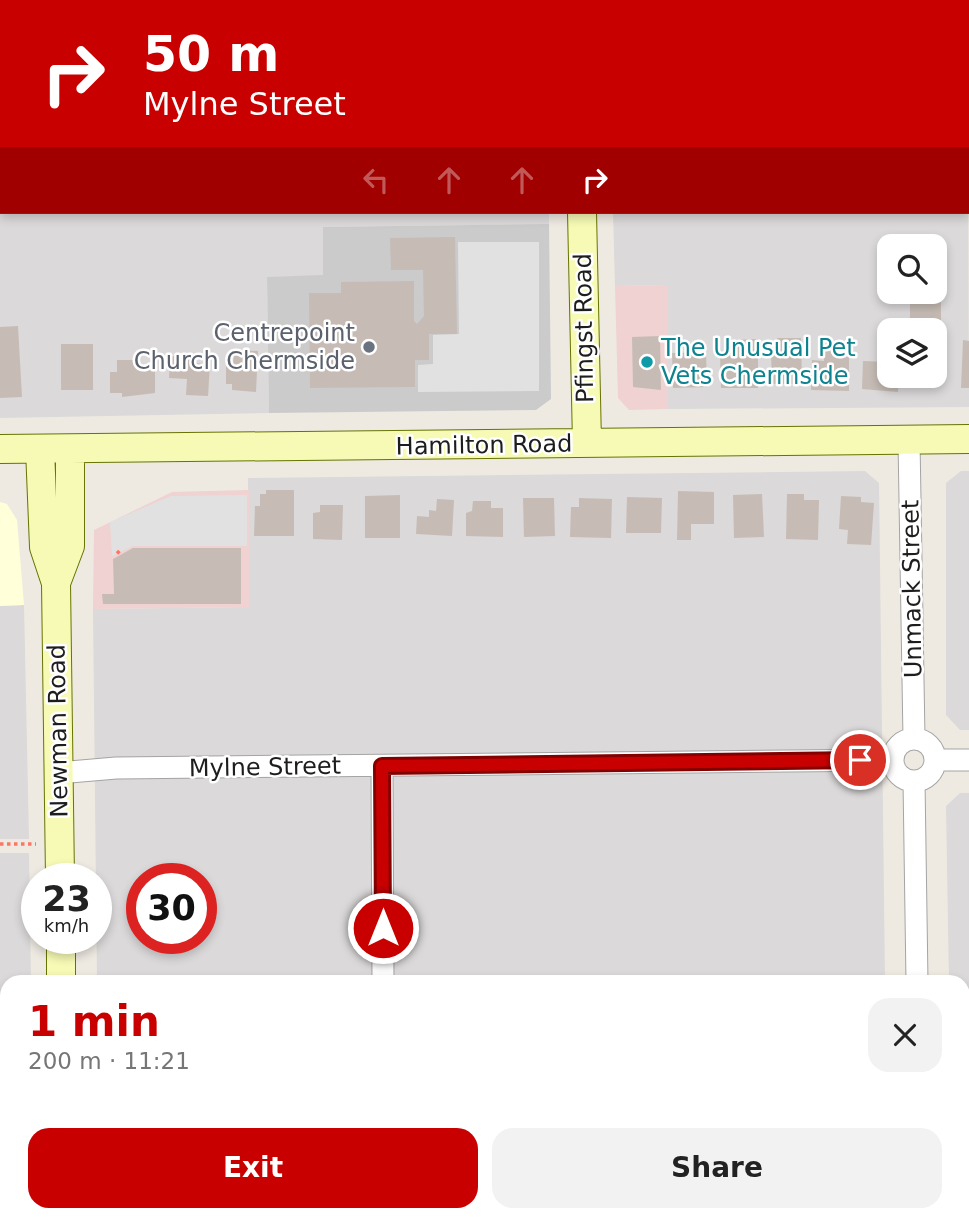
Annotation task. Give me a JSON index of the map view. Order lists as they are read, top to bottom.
{
  "streets": {
    "main road": ["Pfingst Road", "Hamilton Road", "Newman Road"],
    "street": ["Unmack Street", "Mylne Street"]
  },
  "crossings": [
    ["Pfingst Road", "Hamilton Road"],
    ["Hamilton Road", "Unmack Street"],
    ["Hamilton Road", "Newman Road"],
    ["Unmack Street", "Mylne Street"],
    ["Newman Road", "Mylne Street"]
  ],
  "places": ["Centrepoint Church Chermside", "The Unusual Pet Vets Chermside"],
  "page": {
    "turn": ["50 m", "Mylne Street"],
    "speed": "23 km/h",
    "limit": "30",
    "heading": ["1 min", "200 m · 11:21"],
    "buttons": ["Exit", "Share"]
  }
}
